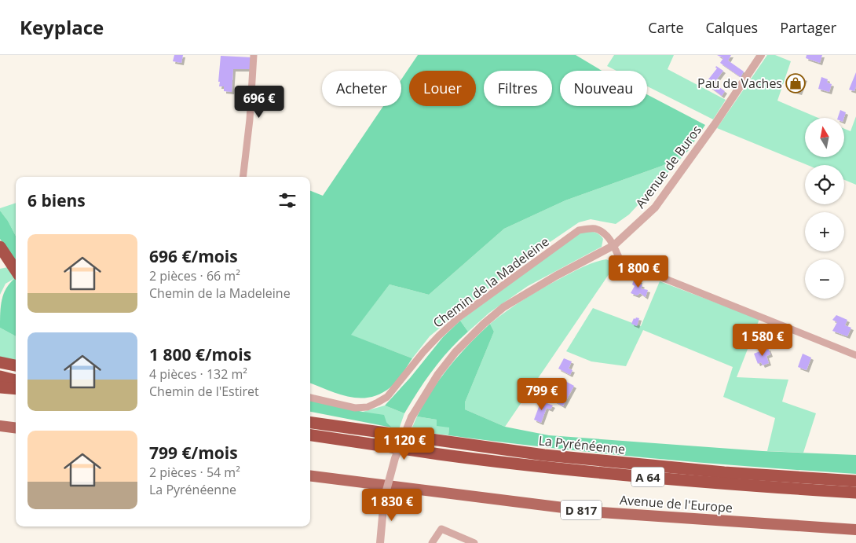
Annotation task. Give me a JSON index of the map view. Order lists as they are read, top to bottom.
{
  "streets": {
    "highway": ["La Pyrénéenne", "A 64"],
    "main road": ["Avenue de l'Europe", "D 817"],
    "street": ["Avenue de Buros", "Chemin de la Madeleine"]
  },
  "crossings": [
    ["Avenue de Buros", "Chemin de la Madeleine"]
  ],
  "places": {
    "shop": ["Pau de Vaches"]
  },
  "north": "top",
  "page": {
    "header": "Keyplace",
    "nav": ["Carte", "Calques", "Partager"],
    "chip": [
      "Acheter",
      "Louer",
      "Filtres",
      "Nouveau"
    ],
    "price": [
      "696 €",
      "1 800 €",
      "1 580 €",
      "799 €",
      "1 120 €",
      "1 830 €"
    ],
    "map_buttons": ["+", "−"],
    "heading": "6 biens",
    "list": [
      {
        "name": "696 €/mois",
        "note": "2 pièces · 66 m² · Chemin de la Madeleine"
      },
      {
        "name": "1 800 €/mois",
        "note": "4 pièces · 132 m² · Chemin de l'Estiret"
      },
      {
        "name": "799 €/mois",
        "note": "2 pièces · 54 m² · La Pyrénéenne"
      }
    ]
  }
}
